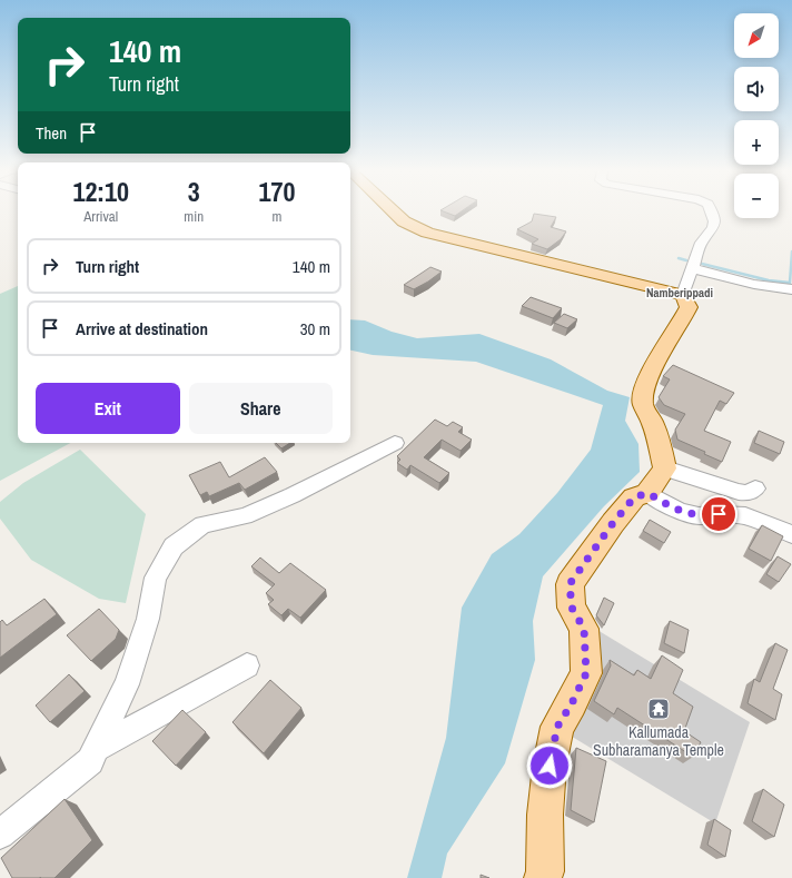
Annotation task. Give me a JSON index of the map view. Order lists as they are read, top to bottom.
{
  "districts": ["Namberippadi"],
  "places": {
    "temple": ["Kallumada Subharamanya Temple"]
  },
  "north": "bottom left",
  "page": {
    "map_buttons": ["+", "−"],
    "turn": ["140 m", "Turn right"],
    "then": "Then",
    "eta": [
      "12:10",
      "Arrival",
      "3",
      "min",
      "170",
      "m"
    ],
    "list": [
      {
        "name": "Turn right",
        "value": "140 m"
      },
      {
        "name": "Arrive at destination",
        "value": "30 m"
      }
    ],
    "buttons": ["Exit", "Share"]
  }
}
